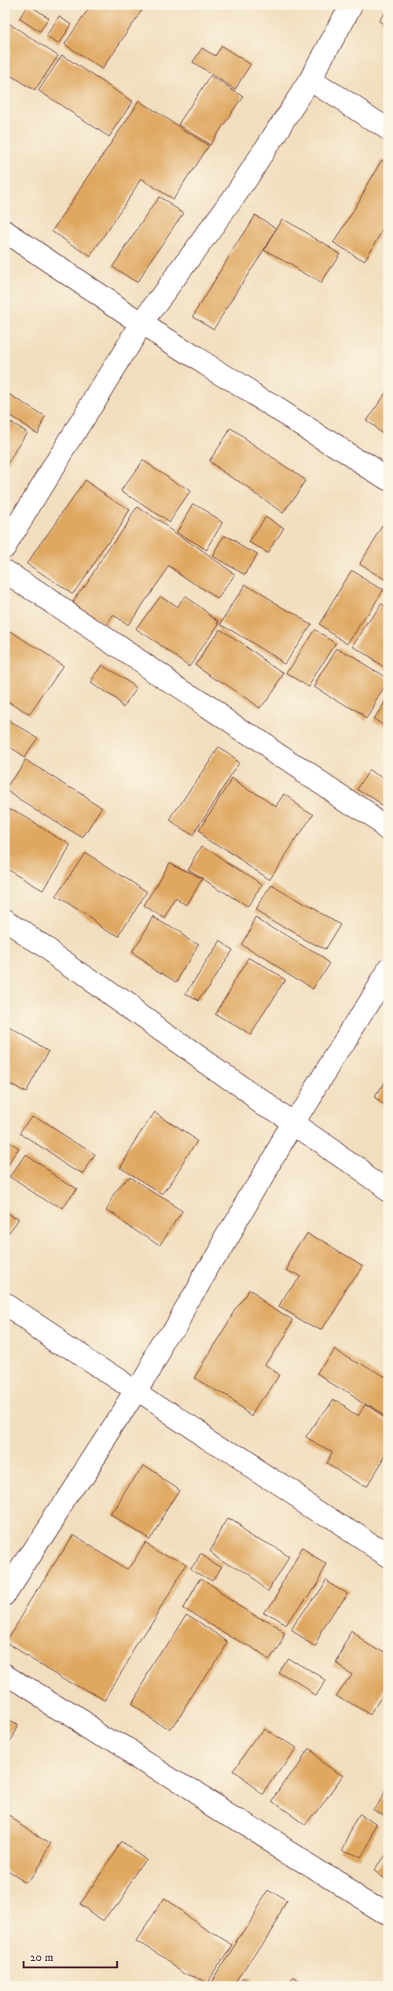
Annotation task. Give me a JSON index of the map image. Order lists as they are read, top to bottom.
{
  "scale_bar": "20 m"
}
